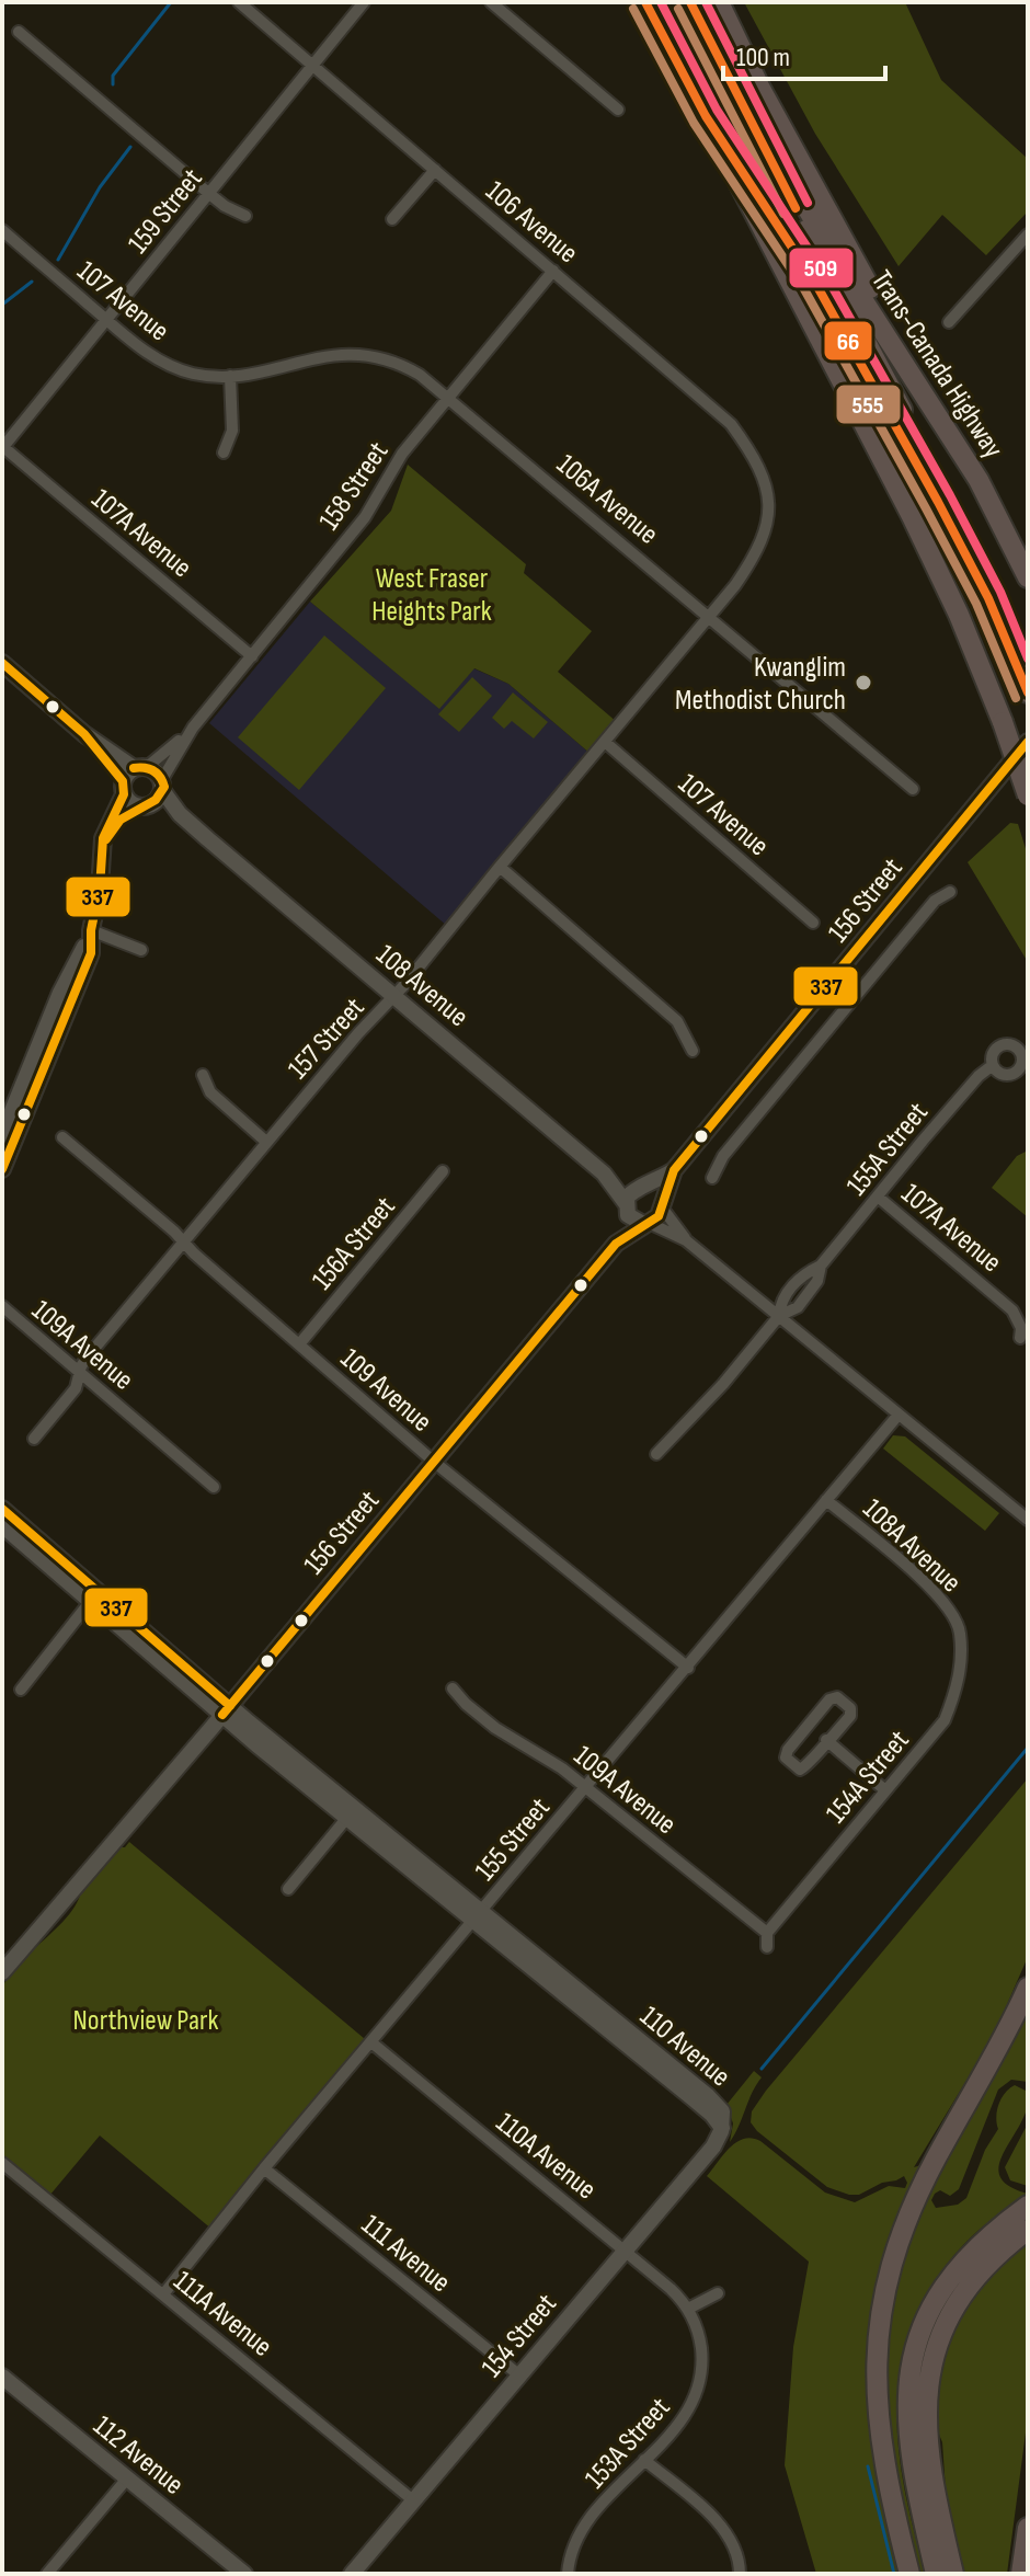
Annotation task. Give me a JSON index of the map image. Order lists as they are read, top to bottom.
{
  "streets": {
    "highway": ["Trans-Canada Highway"],
    "street": [
      "159 Street",
      "106 Avenue",
      "107 Avenue",
      "158 Street",
      "106A Avenue",
      "107A Avenue",
      "156 Street",
      "108 Avenue",
      "157 Street",
      "155A Street",
      "156A Street",
      "109A Avenue",
      "109 Avenue",
      "108A Avenue",
      "154A Street",
      "155 Street",
      "110 Avenue",
      "110A Avenue",
      "111 Avenue",
      "111A Avenue",
      "154 Street",
      "153A Street",
      "112 Avenue"
    ]
  },
  "crossings": [
    ["159 Street", "106 Avenue"],
    ["159 Street", "107 Avenue"],
    ["159 Street", "107A Avenue"],
    ["106 Avenue", "158 Street"],
    ["106 Avenue", "157 Street"],
    ["107 Avenue", "106A Avenue"],
    ["107 Avenue", "157 Street"],
    ["158 Street", "106A Avenue"],
    ["158 Street", "107A Avenue"],
    ["158 Street", "108 Avenue"],
    ["106A Avenue", "157 Street"],
    ["107A Avenue", "155A Street"],
    ["156 Street", "108 Avenue"],
    ["156 Street", "109 Avenue"],
    ["156 Street", "110 Avenue"],
    ["108 Avenue", "157 Street"],
    ["157 Street", "109A Avenue"],
    ["157 Street", "109 Avenue"],
    ["156A Street", "109 Avenue"],
    ["109A Avenue", "154A Street"],
    ["109A Avenue", "155 Street"],
    ["109 Avenue", "155 Street"],
    ["108A Avenue", "154A Street"],
    ["108A Avenue", "155 Street"],
    ["155 Street", "110 Avenue"],
    ["155 Street", "110A Avenue"],
    ["155 Street", "111 Avenue"],
    ["155 Street", "111A Avenue"],
    ["110 Avenue", "154 Street"],
    ["110A Avenue", "154 Street"],
    ["110A Avenue", "153A Street"],
    ["111 Avenue", "154 Street"],
    ["111A Avenue", "154 Street"]
  ],
  "parks": ["West Fraser Heights Park", "Northview Park"],
  "places": ["Kwanglim Methodist Church"],
  "lines": [
    "transit line 66",
    "transit line 509",
    "transit line 555",
    "transit line 337"
  ],
  "scale_bar": "100 m"
}
